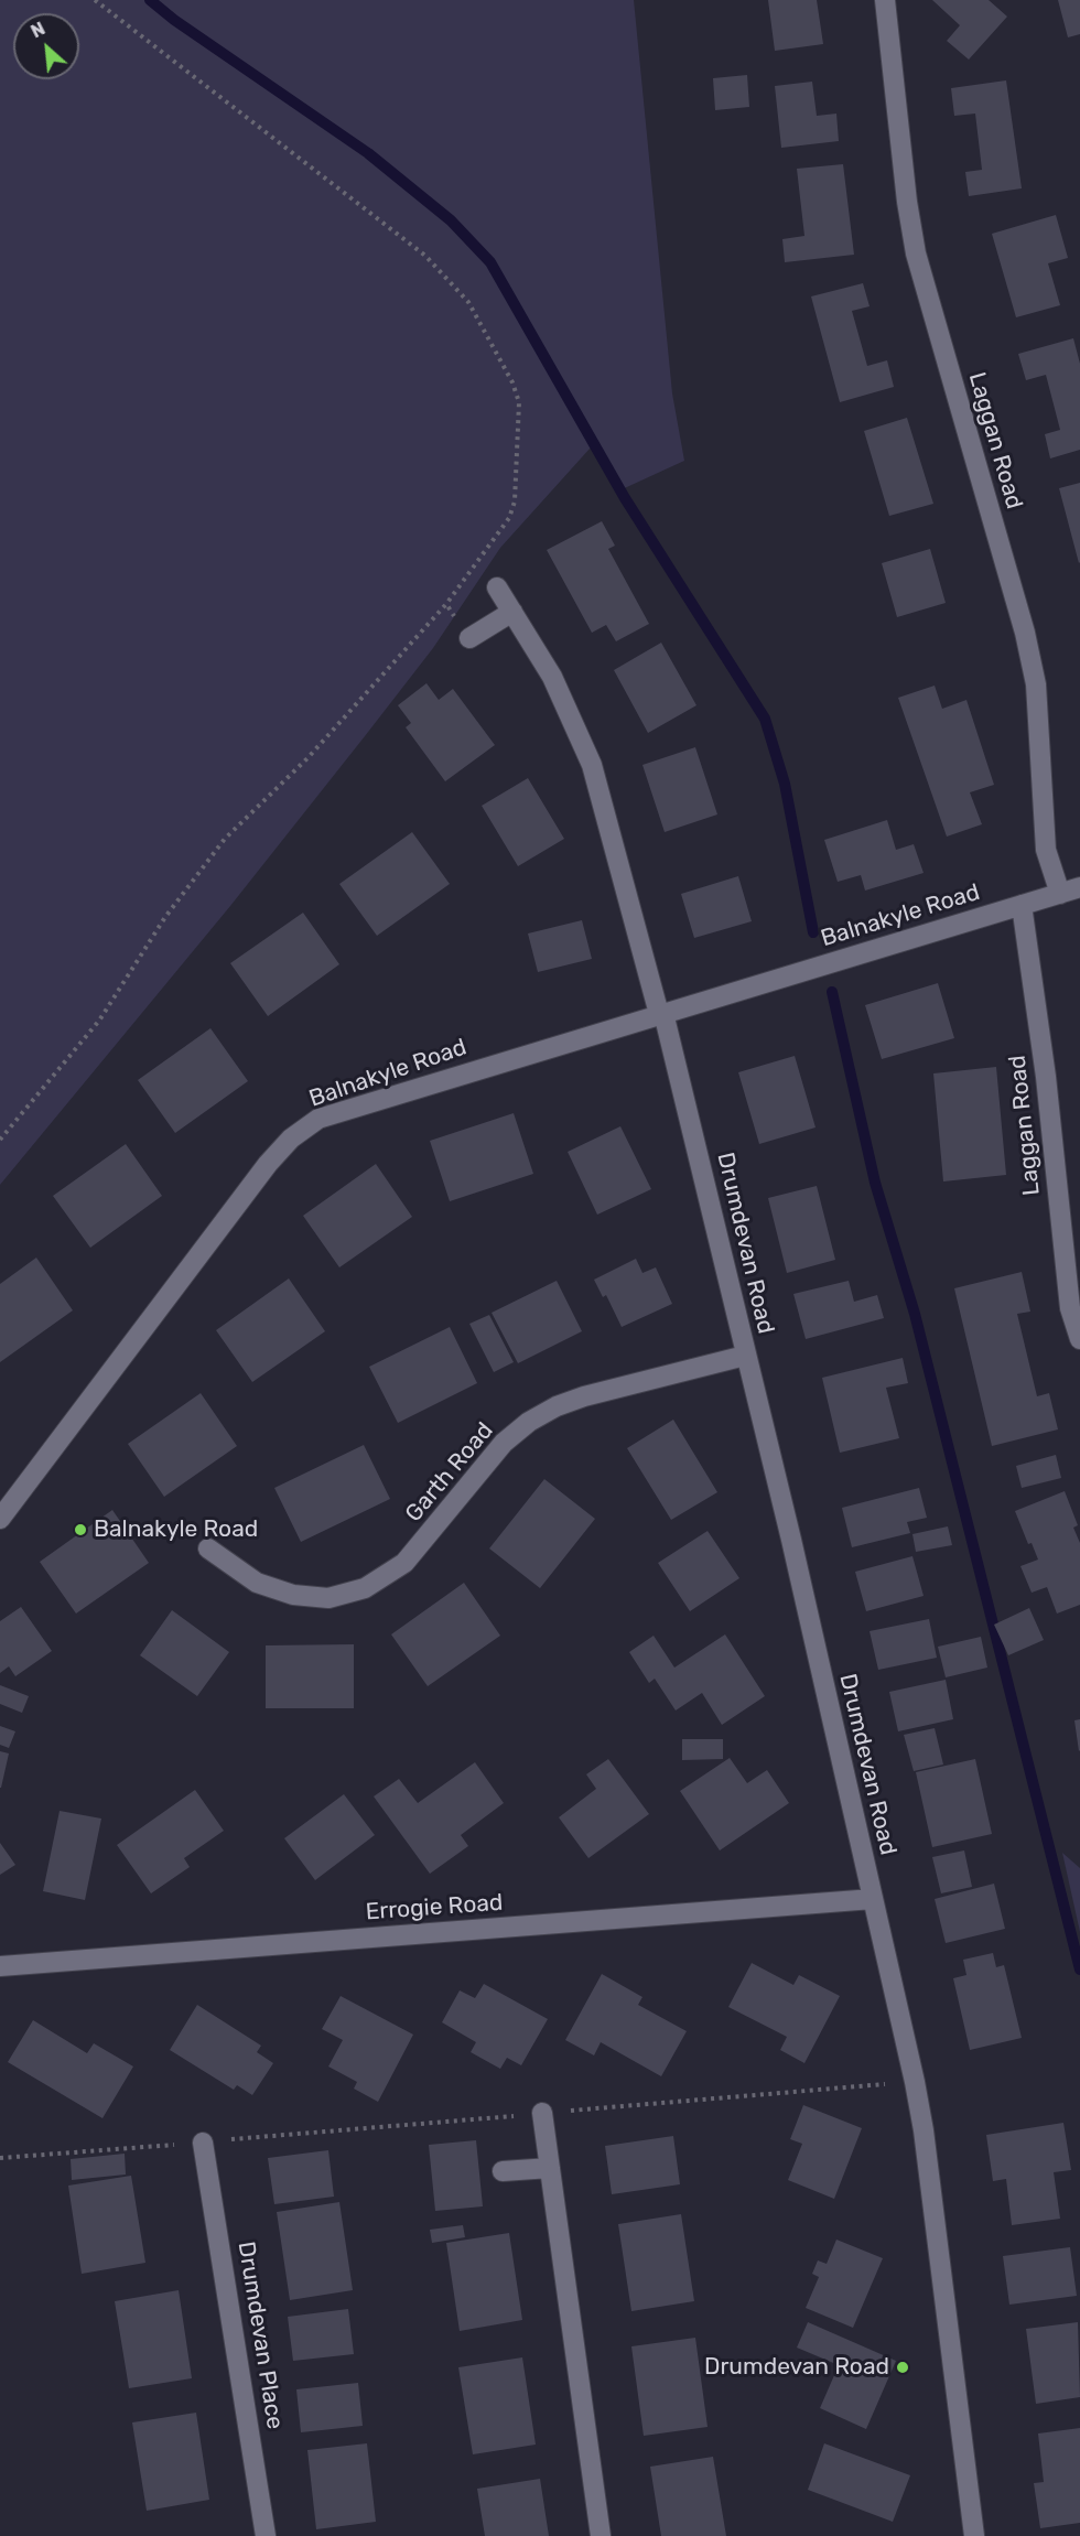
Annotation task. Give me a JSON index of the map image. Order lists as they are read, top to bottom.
{
  "streets": {
    "street": [
      "Laggan Road",
      "Balnakyle Road",
      "Drumdevan Road",
      "Garth Road",
      "Errogie Road",
      "Drumdevan Place"
    ]
  },
  "crossings": [
    ["Laggan Road", "Balnakyle Road"],
    ["Balnakyle Road", "Drumdevan Road"],
    ["Drumdevan Road", "Garth Road"],
    ["Drumdevan Road", "Errogie Road"]
  ],
  "places": ["Balnakyle Road", "Drumdevan Road"],
  "north": "top left"
}
